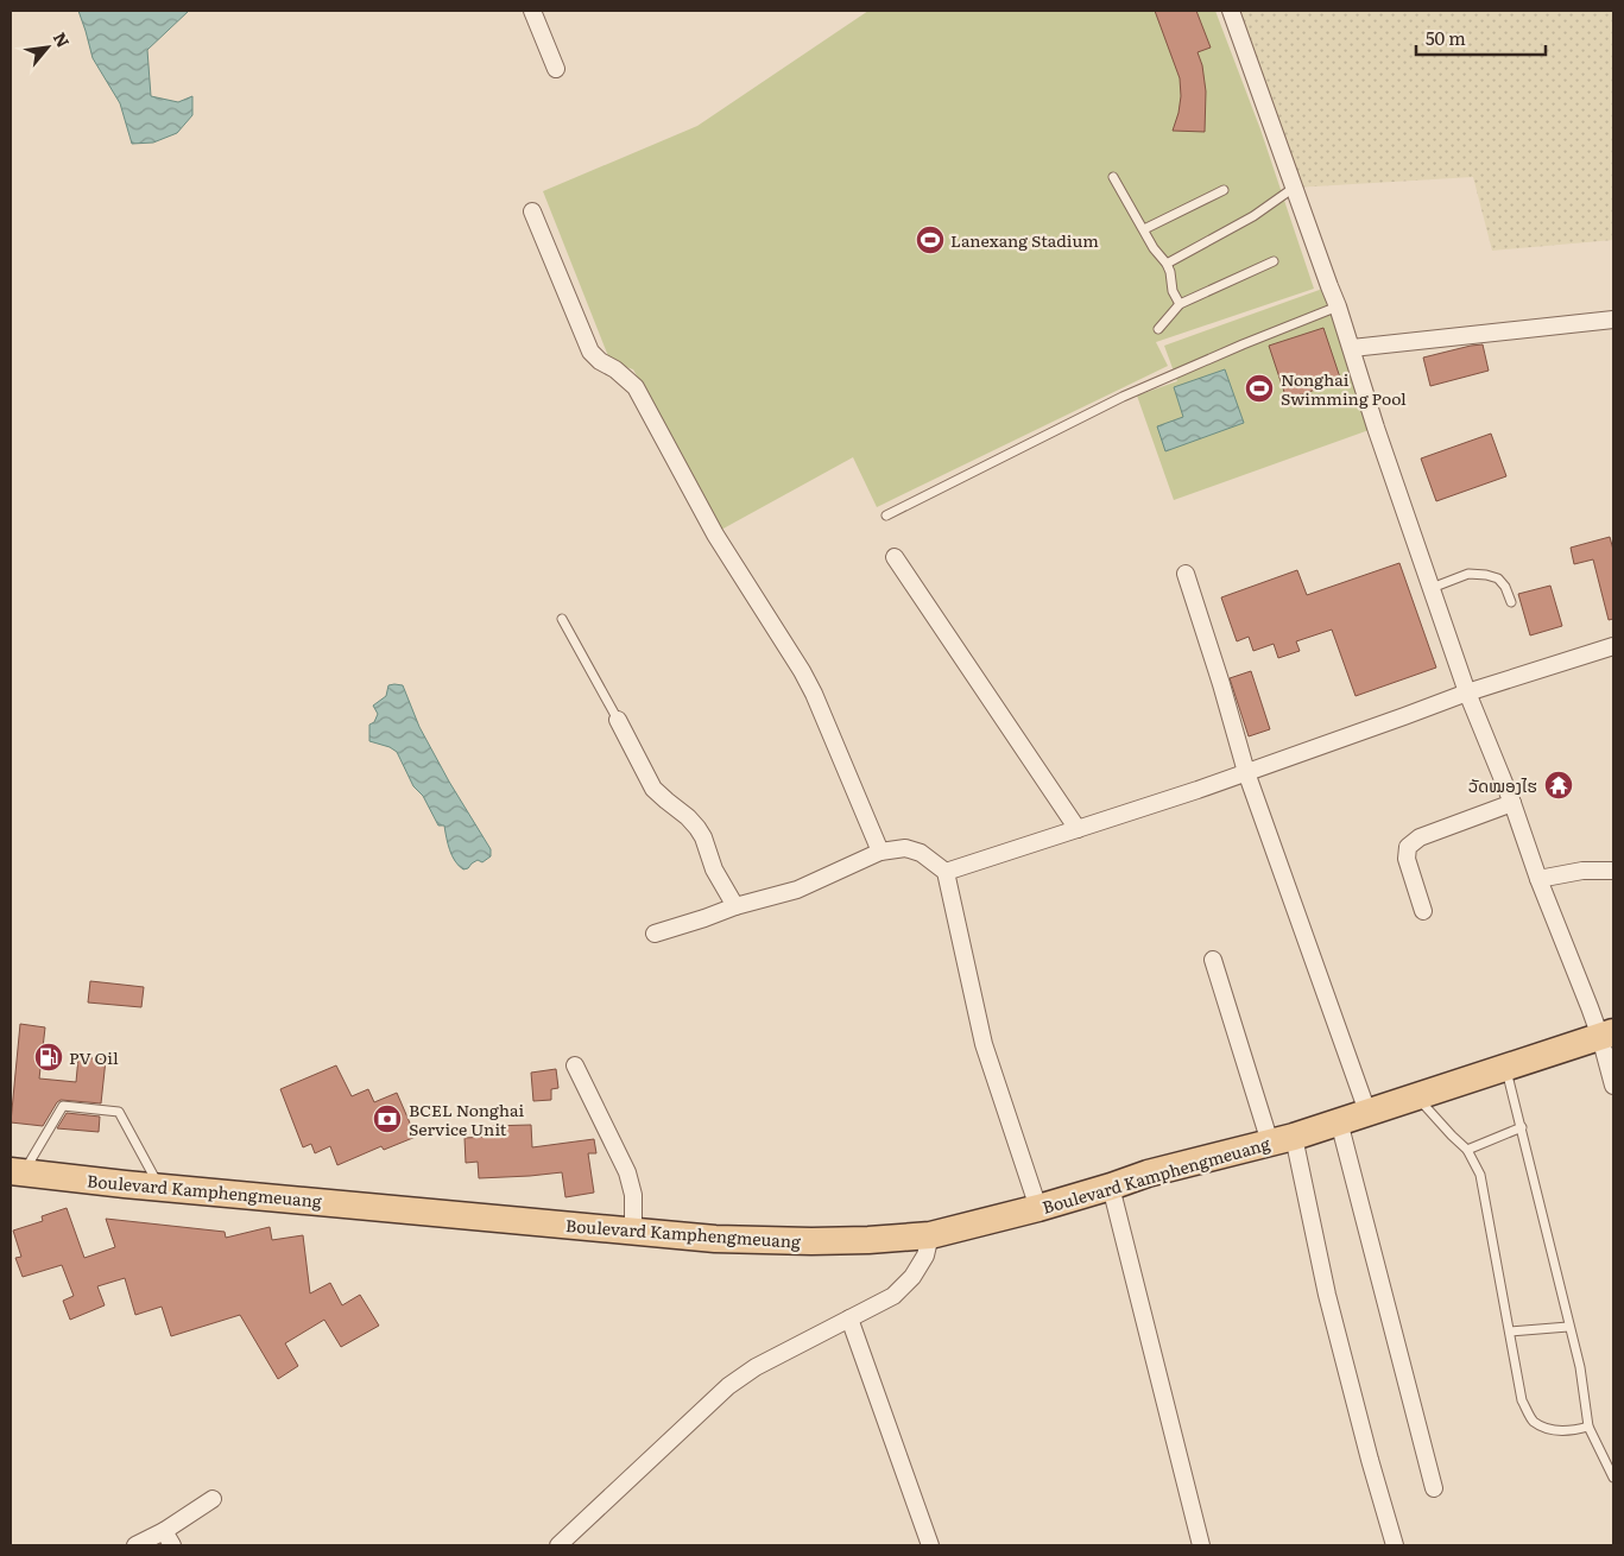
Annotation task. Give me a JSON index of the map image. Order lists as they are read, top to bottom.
{
  "streets": {
    "main road": ["Boulevard Kamphengmeuang"]
  },
  "places": {
    "sports": ["Lanexang Stadium", "Nonghai Swimming Pool"],
    "temple": ["ວັດໝອງໄຮ"],
    "fuel station": ["PV Oil"],
    "bank": ["BCEL Nonghai Service Unit"]
  },
  "scale_bar": "50 m",
  "north": "top right"
}
